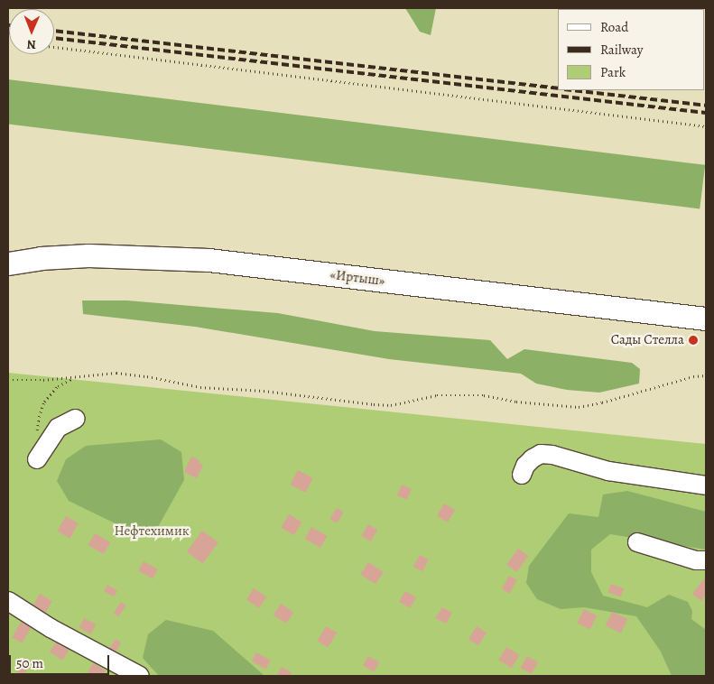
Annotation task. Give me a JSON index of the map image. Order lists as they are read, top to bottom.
{
  "streets": {
    "main road": ["«Иртыш»"]
  },
  "parks": ["Нефтехимик"],
  "places": ["Сады Стелла"],
  "legend": ["Road", "Railway", "Park"],
  "scale_bar": "50 m",
  "north": "bottom"
}
